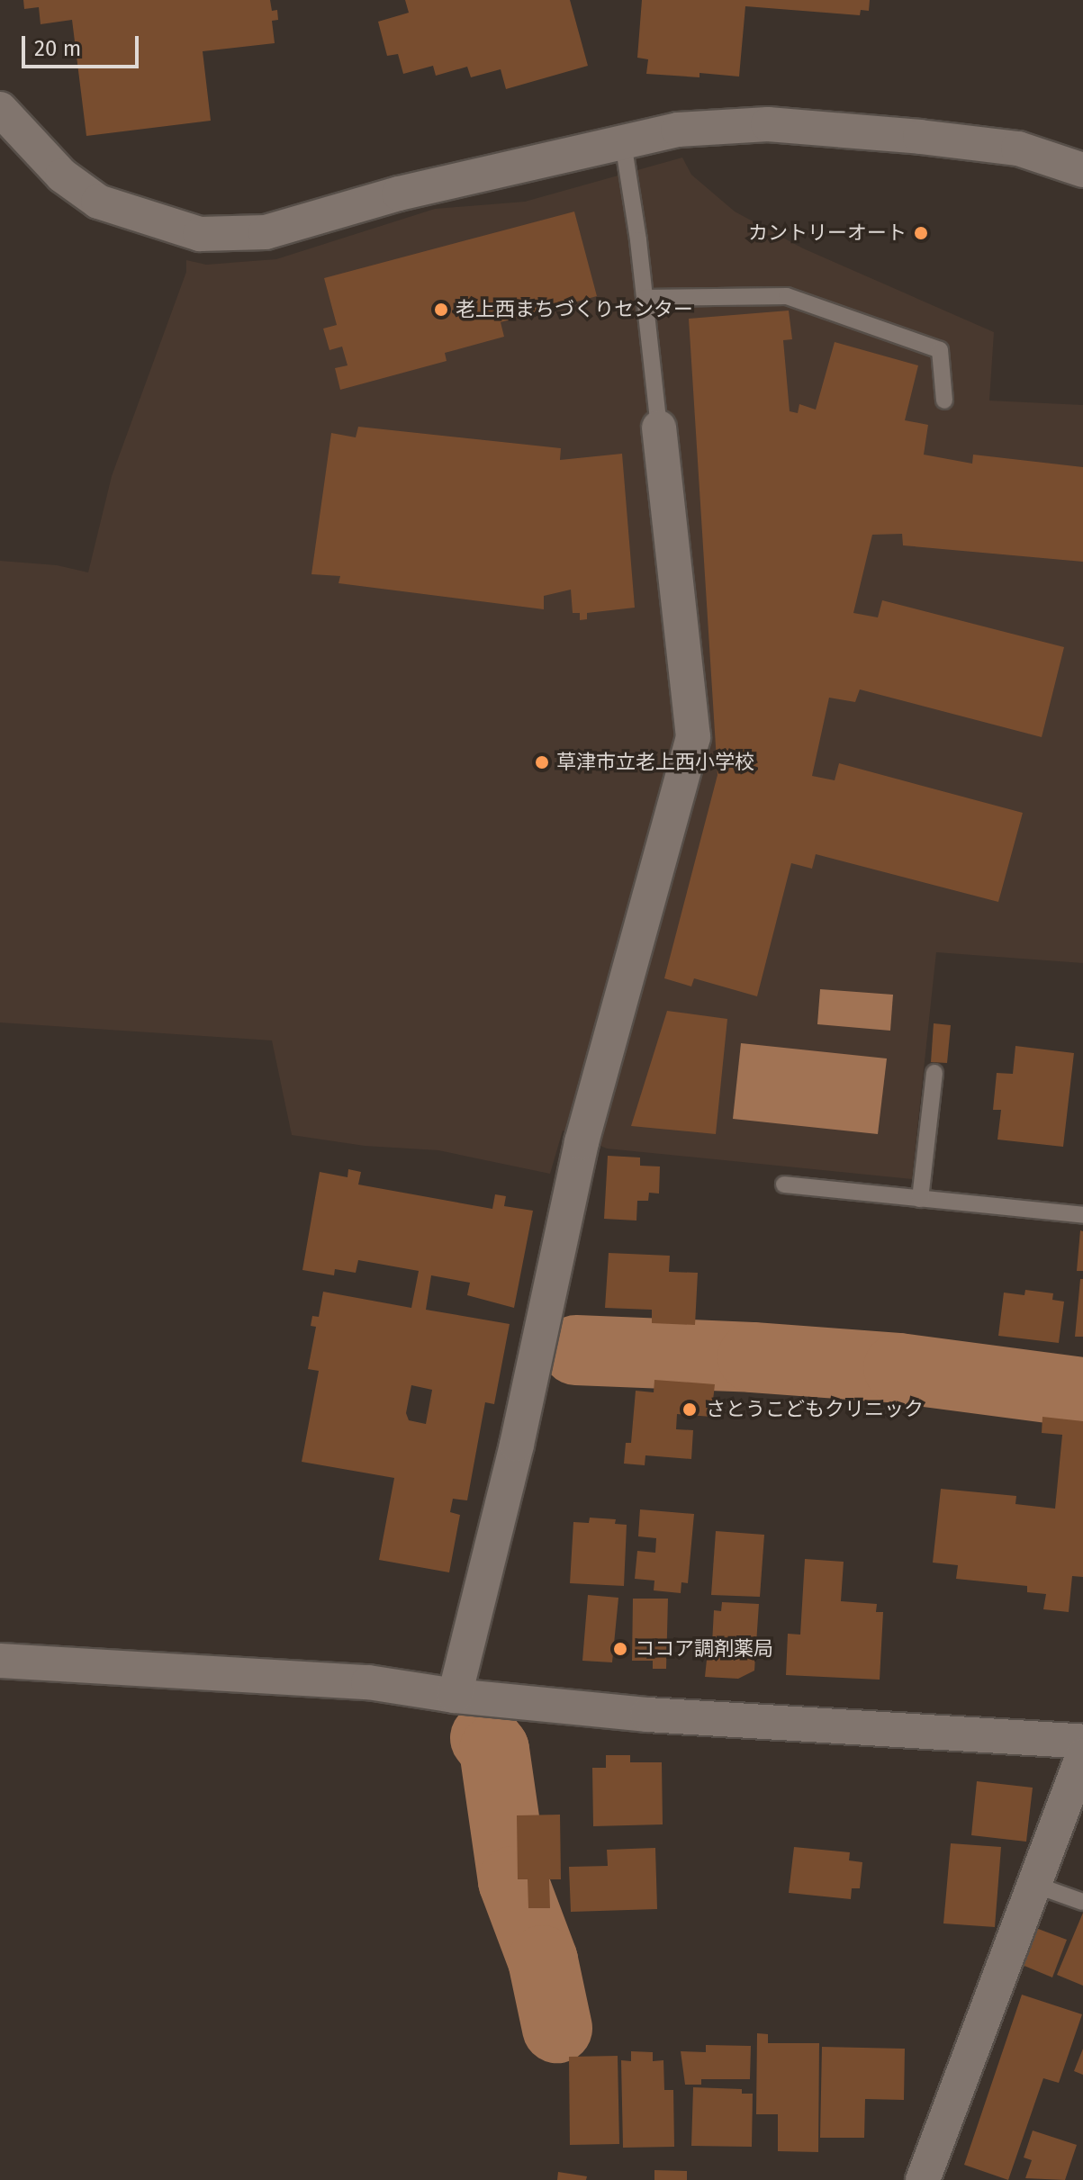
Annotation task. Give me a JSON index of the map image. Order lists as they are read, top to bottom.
{
  "places": [
    "カントリーオート",
    "老上西まちづくりセンター",
    "草津市立老上西小学校",
    "さとうこどもクリニック",
    "ココア調剤薬局"
  ],
  "scale_bar": "20 m"
}
